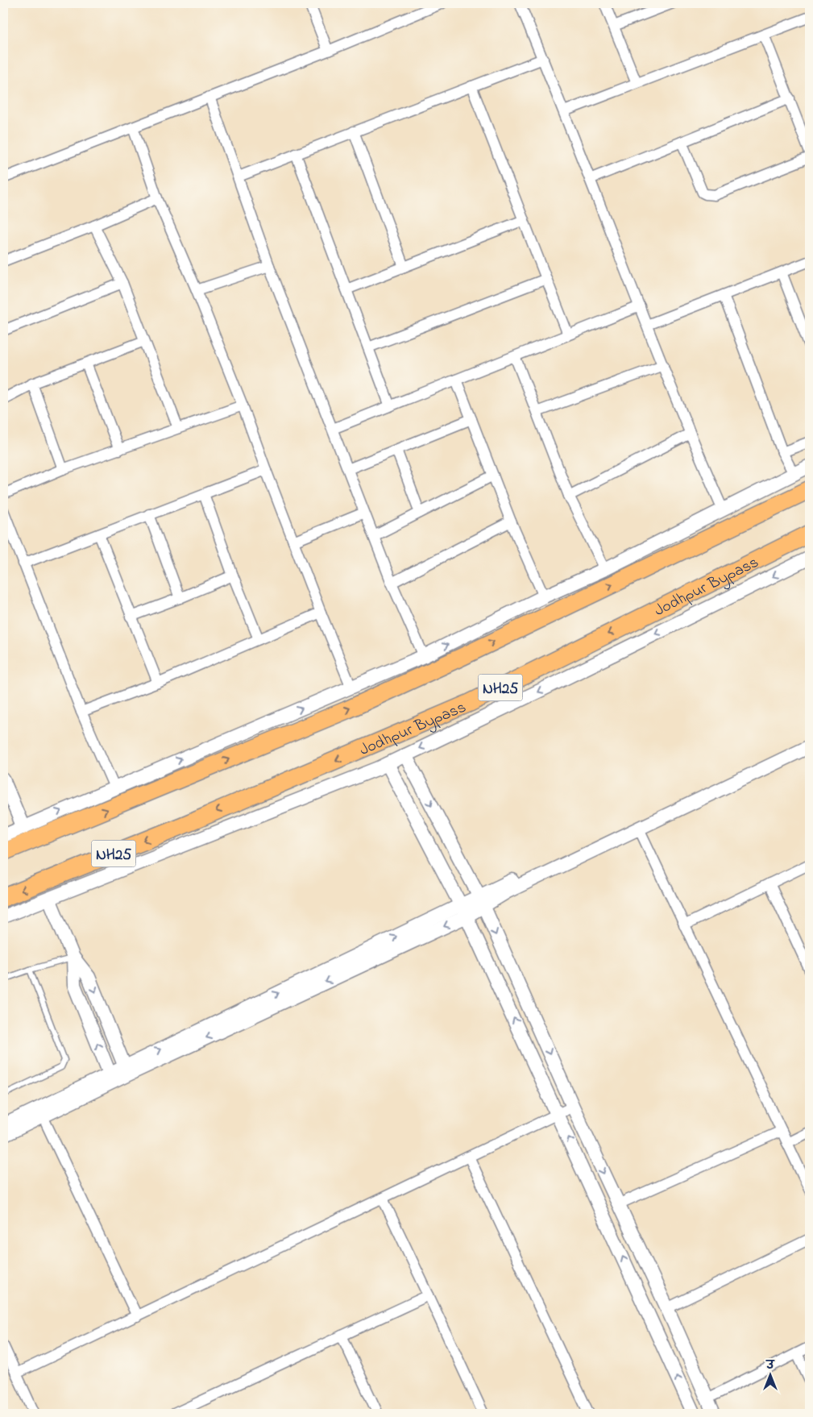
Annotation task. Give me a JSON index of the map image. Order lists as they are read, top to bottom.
{
  "streets": {
    "highway": ["Jodhpur Bypass", "NH25"]
  },
  "north": "top"
}
